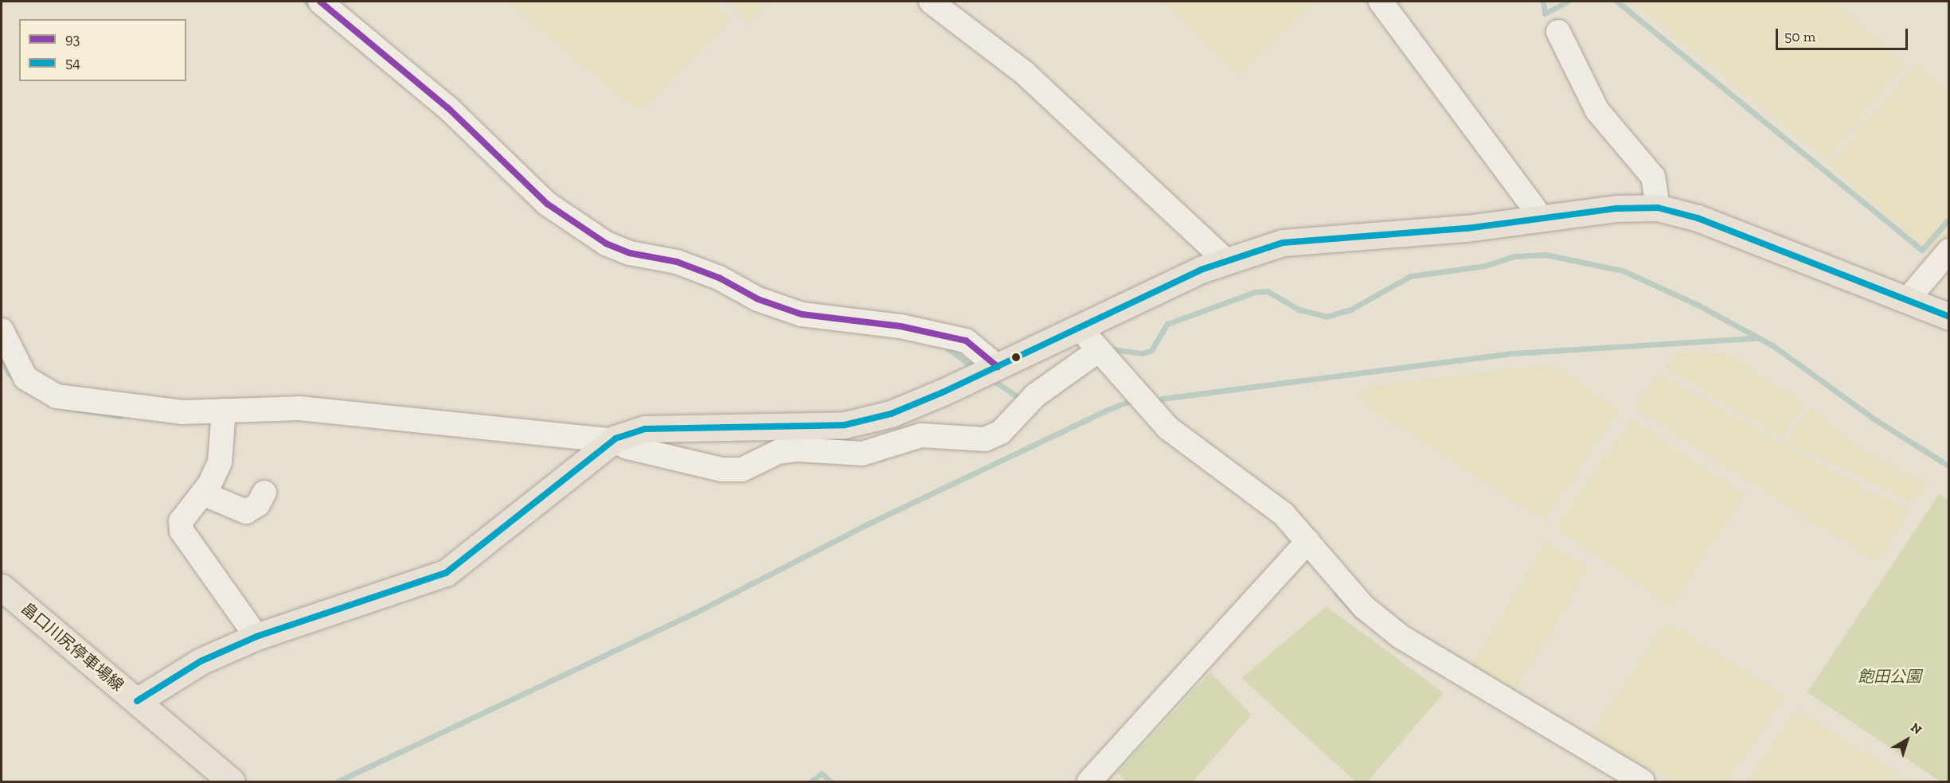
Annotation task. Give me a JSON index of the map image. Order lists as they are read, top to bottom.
{
  "streets": {
    "main road": ["畠口川尻停車場線"]
  },
  "parks": ["飽田公園"],
  "lines": ["transit line 93", "transit line 54"],
  "legend": ["93", "54"],
  "scale_bar": "50 m",
  "north": "top right"
}
